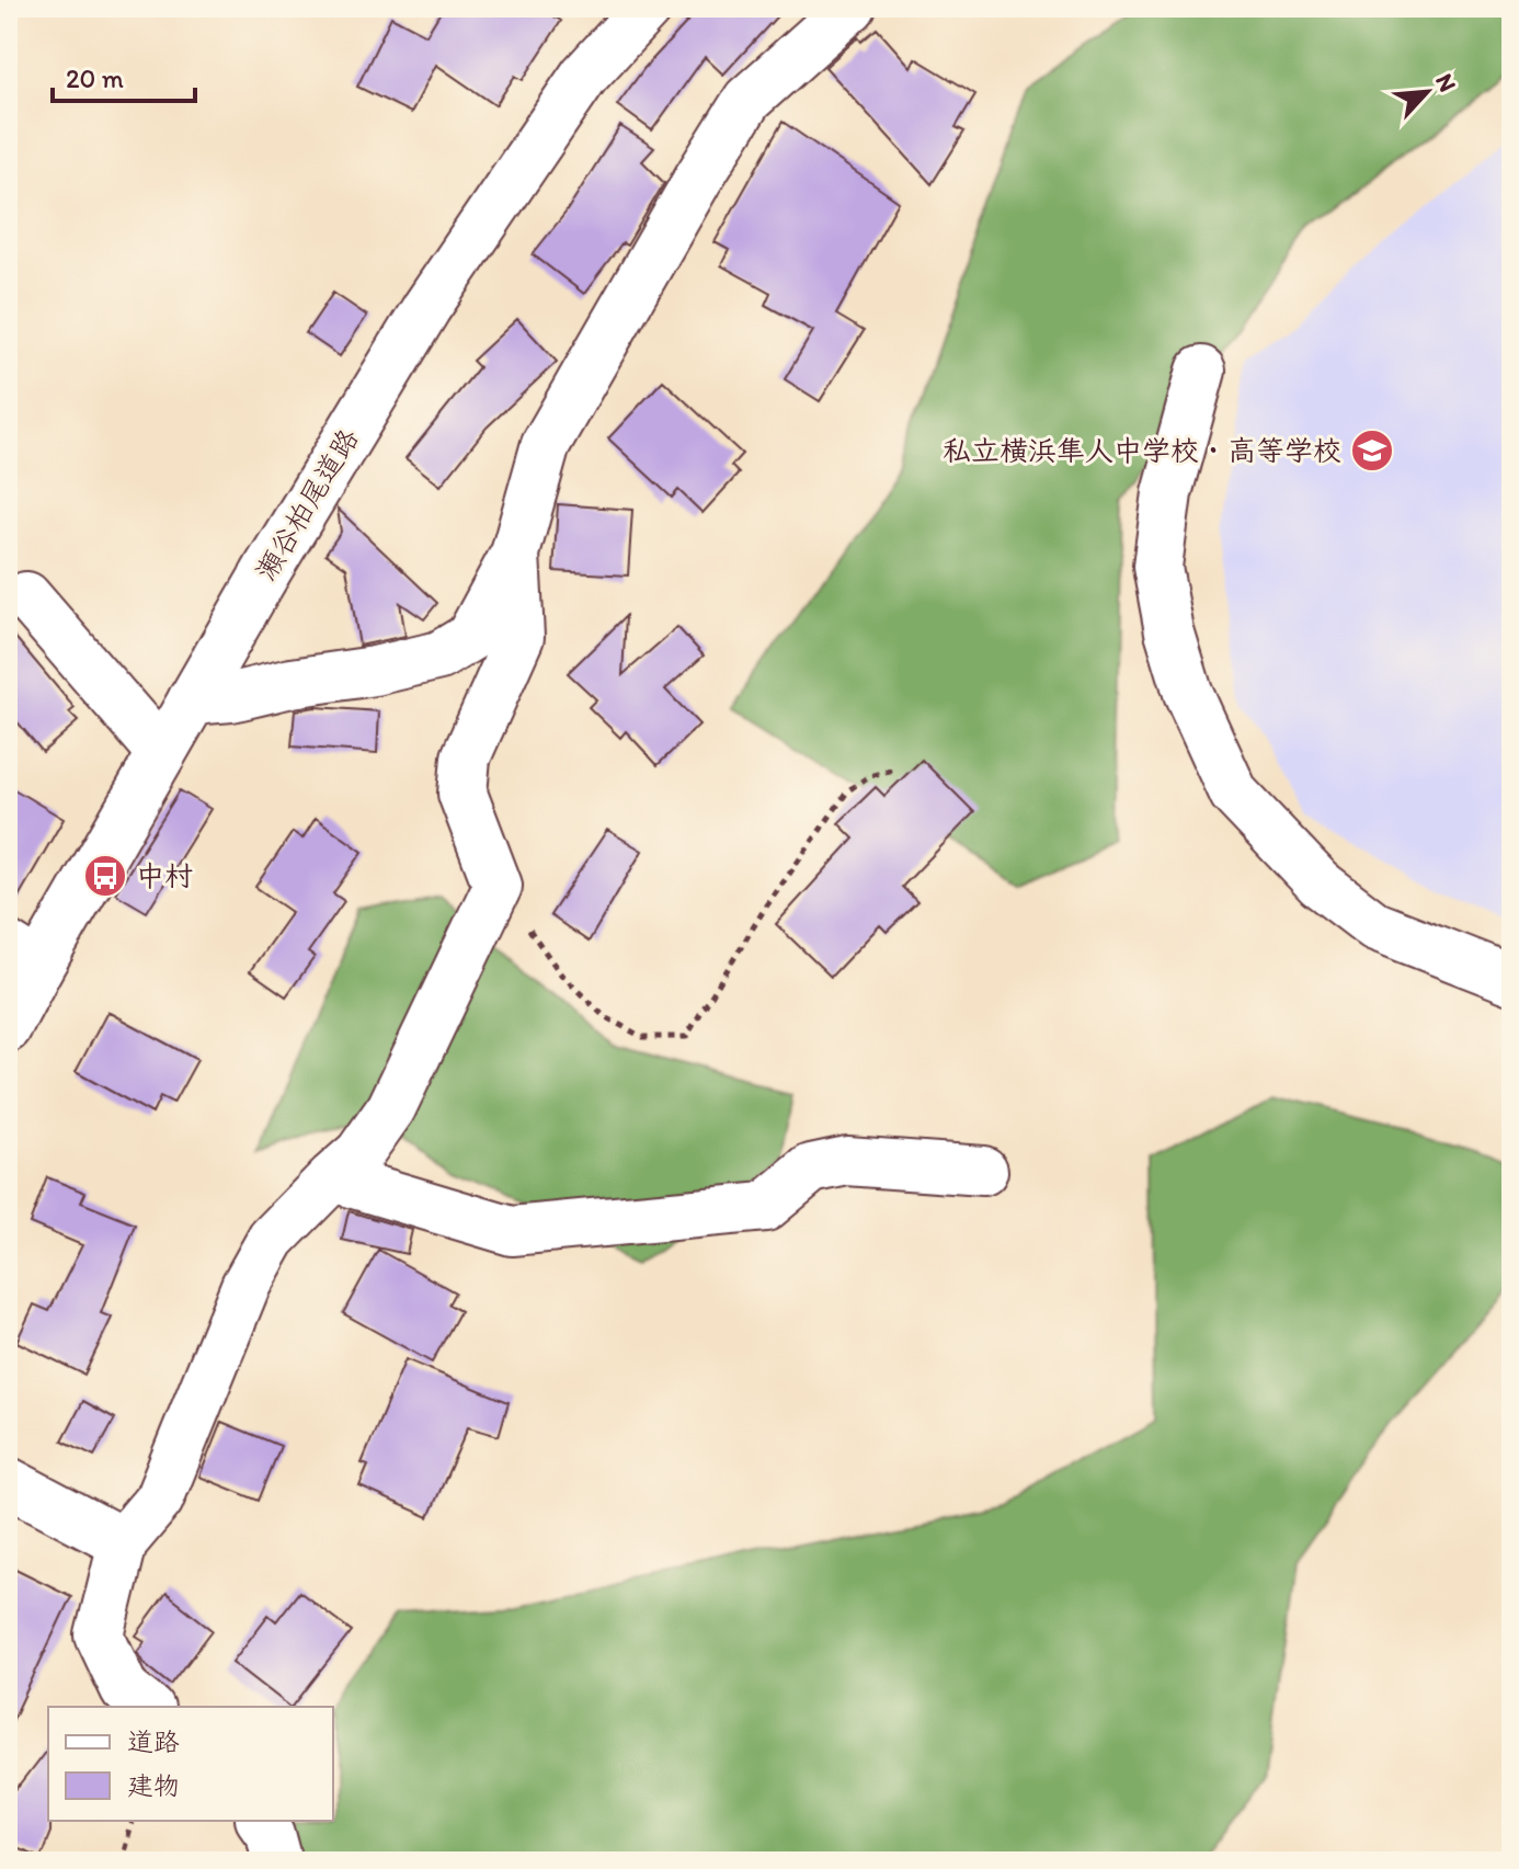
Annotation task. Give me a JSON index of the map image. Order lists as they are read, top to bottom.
{
  "streets": {
    "street": ["瀬谷柏尾道路"]
  },
  "places": {
    "school or university": ["私立横浜隼人中学校・高等学校"],
    "bus stop": ["中村"]
  },
  "legend": ["道路", "建物"],
  "scale_bar": "20 m",
  "north": "top right"
}
